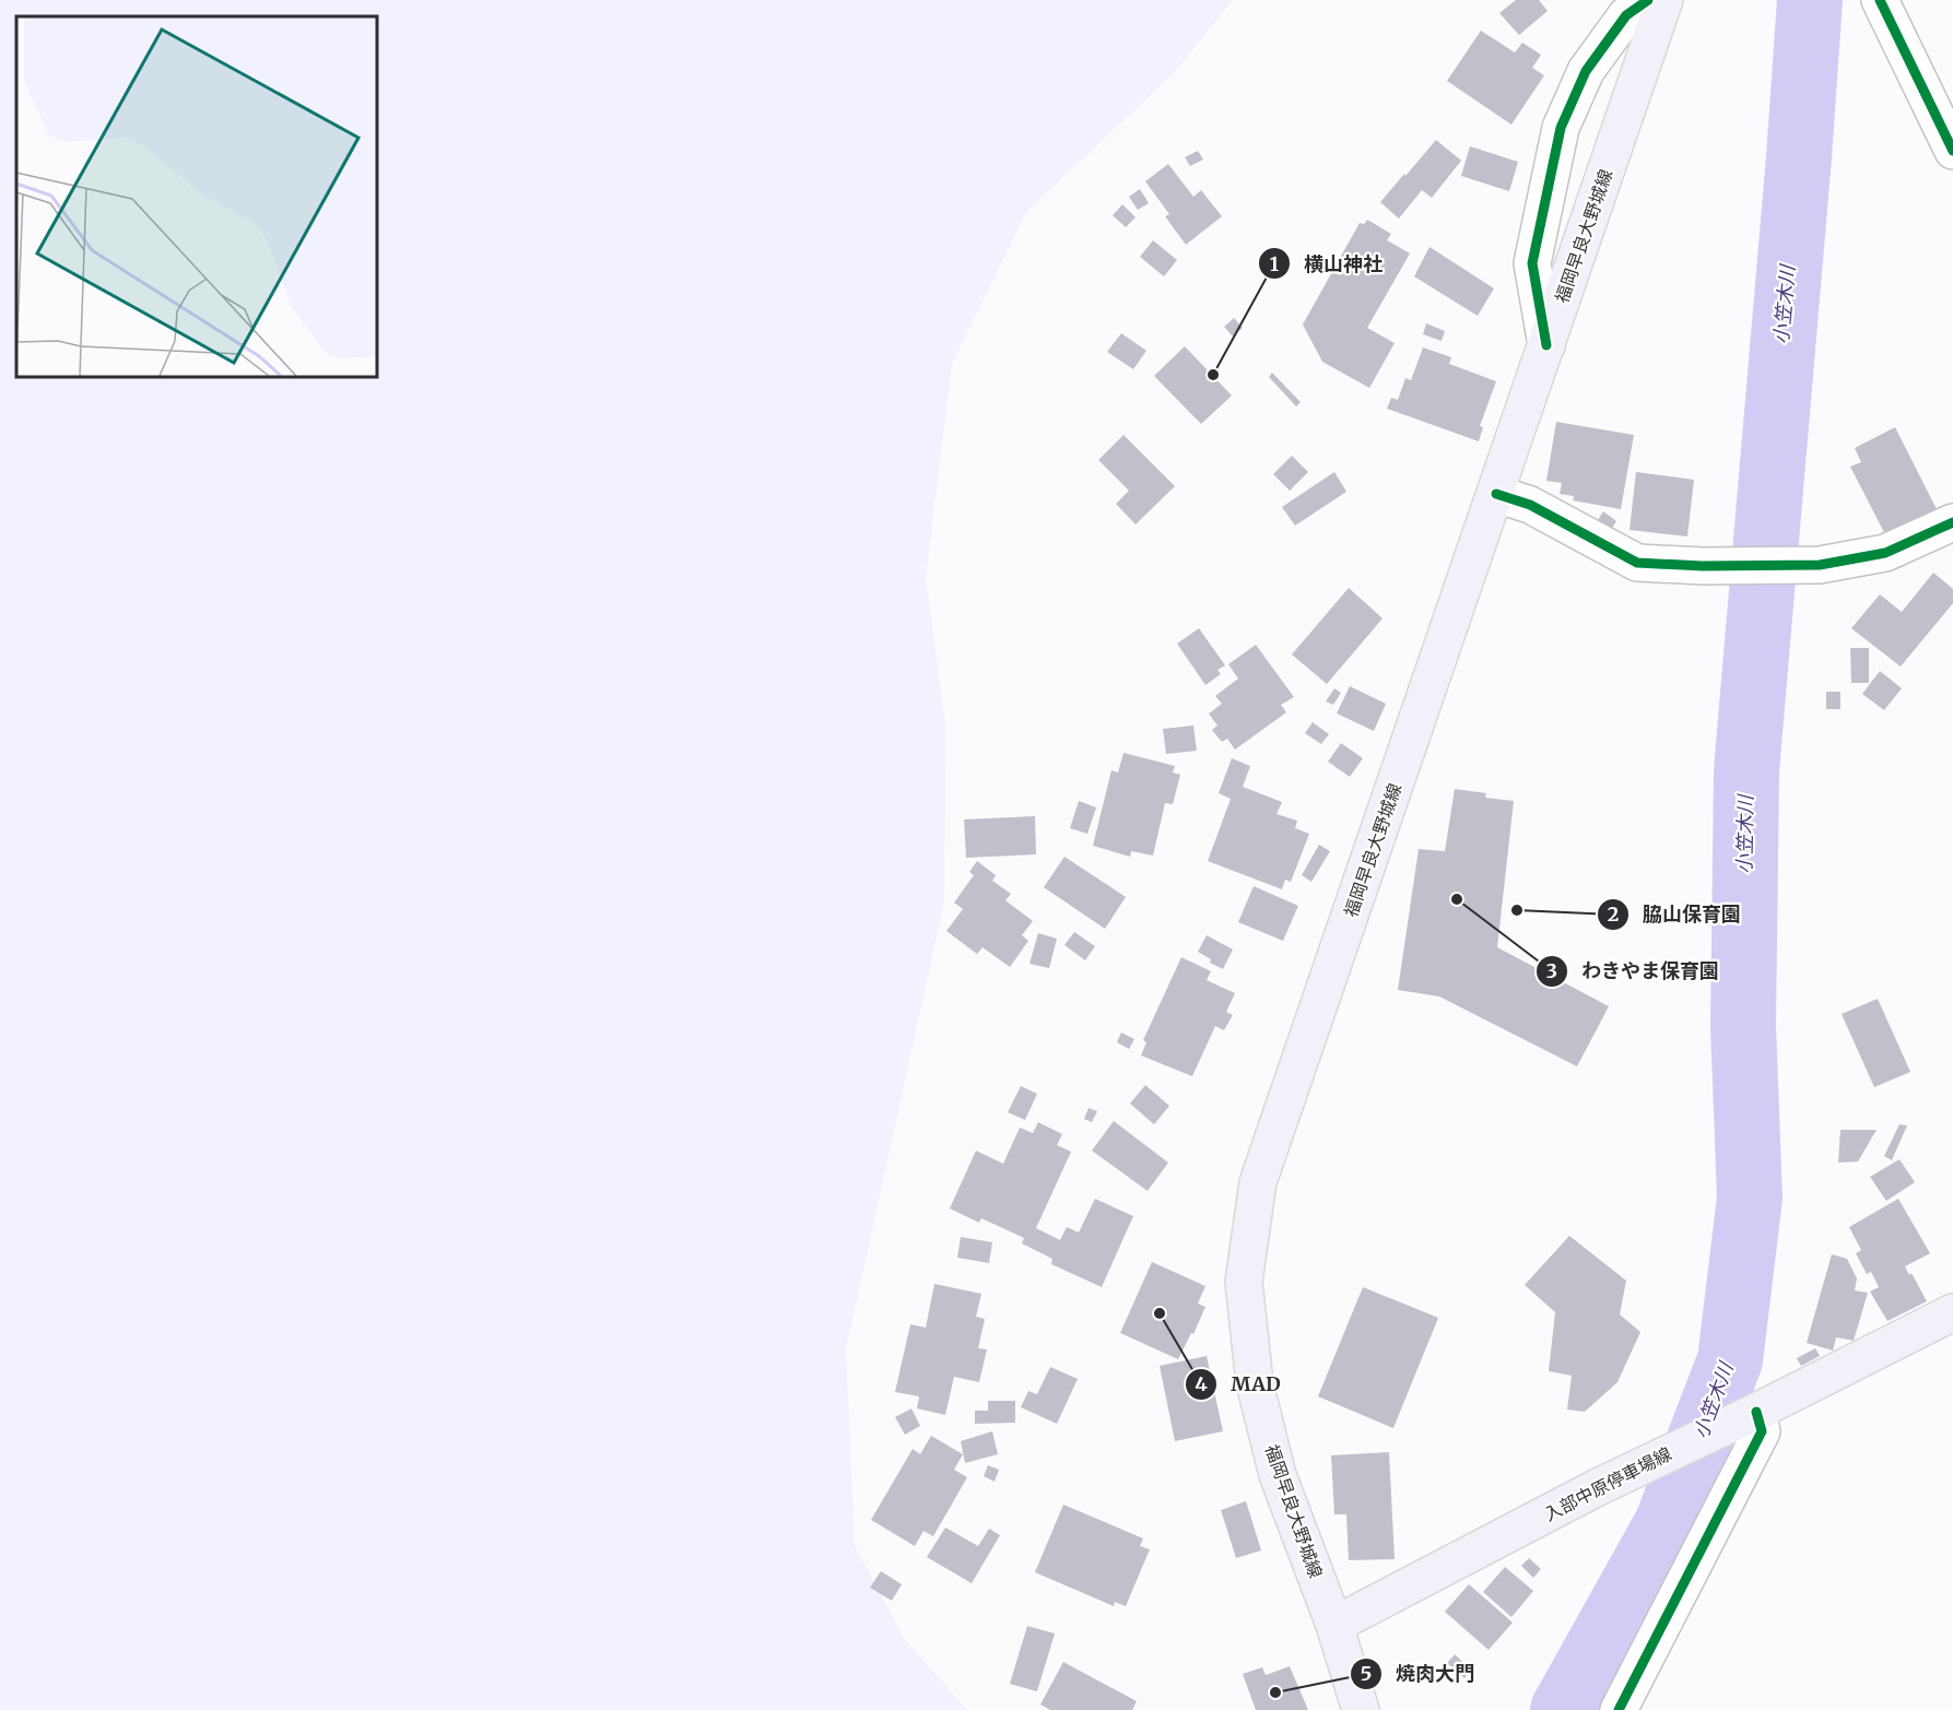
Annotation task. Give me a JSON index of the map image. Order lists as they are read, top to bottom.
{
  "streets": {
    "main road": ["福岡早良大野城線", "入部中原停車場線"]
  },
  "crossings": [
    ["福岡早良大野城線", "入部中原停車場線"]
  ],
  "water": ["小笠木川"],
  "places": [
    "横山神社",
    "わきやま保育園",
    "脇山保育園",
    "MAD",
    "焼肉大門"
  ]
}
